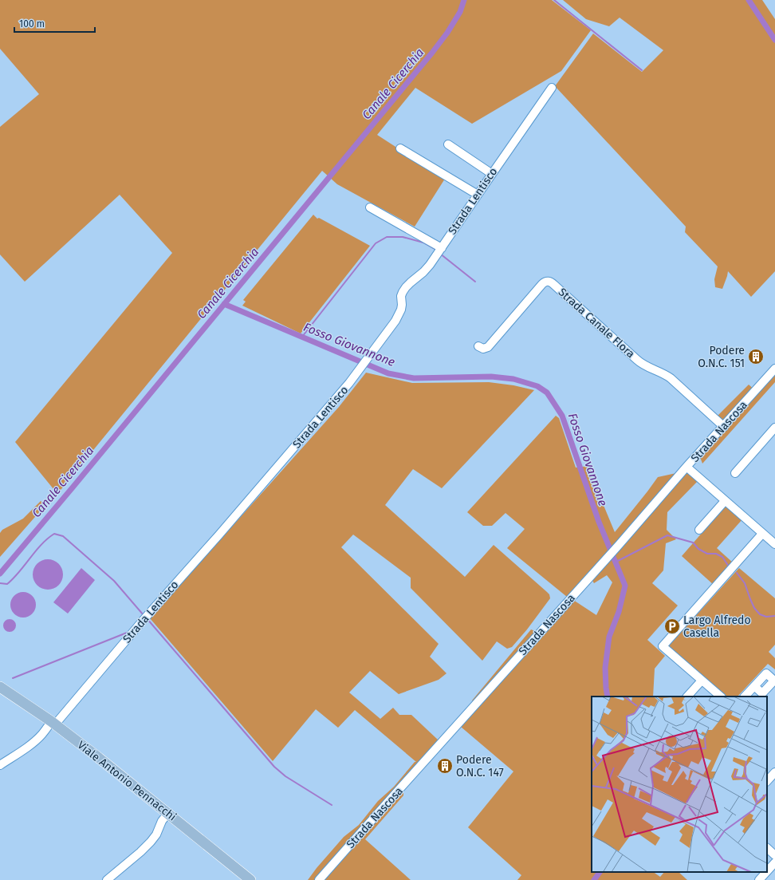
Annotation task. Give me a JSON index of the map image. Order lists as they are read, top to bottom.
{
  "streets": {
    "main road": ["Viale Antonio Pennacchi"],
    "street": ["Strada Lentisco", "Strada Canale Flora", "Strada Nascosa"]
  },
  "crossings": [
    ["Strada Lentisco", "Viale Antonio Pennacchi"],
    ["Strada Canale Flora", "Strada Nascosa"]
  ],
  "water": ["Canale Cicerchia", "Fosso Giovannone"],
  "places": {
    "building": ["Podere O.N.C. 151", "Podere O.N.C. 147"],
    "parking": ["Largo Alfredo Casella"]
  },
  "scale_bar": "100 m"
}
